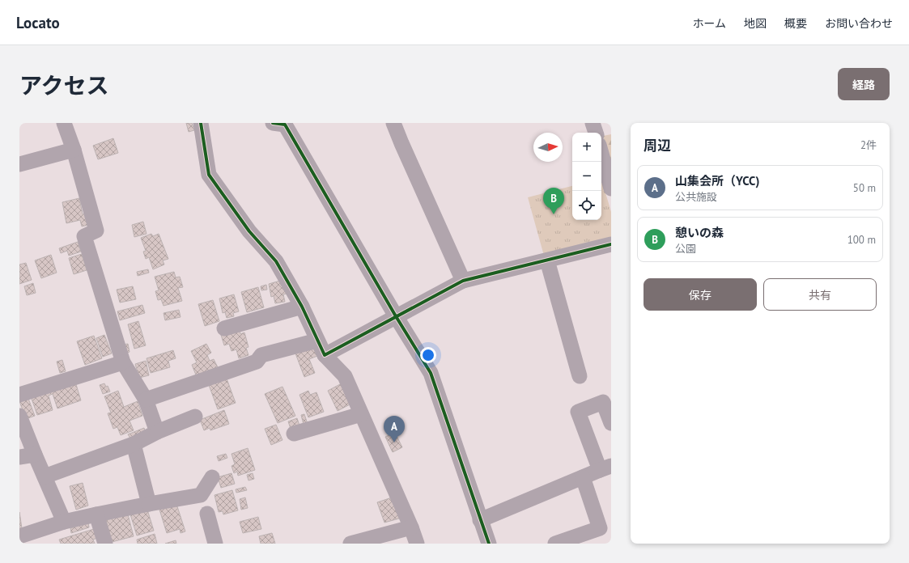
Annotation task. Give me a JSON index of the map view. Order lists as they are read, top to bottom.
{
  "north": "right",
  "page": {
    "header": "Locato",
    "nav": [
      "ホーム",
      "地図",
      "概要",
      "お問い合わせ"
    ],
    "title": "アクセス",
    "buttons": [
      "経路",
      ["保存", "共有"]
    ],
    "heading": ["周辺", "2件"],
    "map_buttons": ["+", "−"],
    "list": [
      {
        "mark": "A",
        "name": "山集会所（YCC)",
        "note": "公共施設",
        "value": "50 m"
      },
      {
        "mark": "B",
        "name": "憩いの森",
        "note": "公園",
        "value": "100 m"
      }
    ],
    "pins": ["B", "A"]
  }
}
